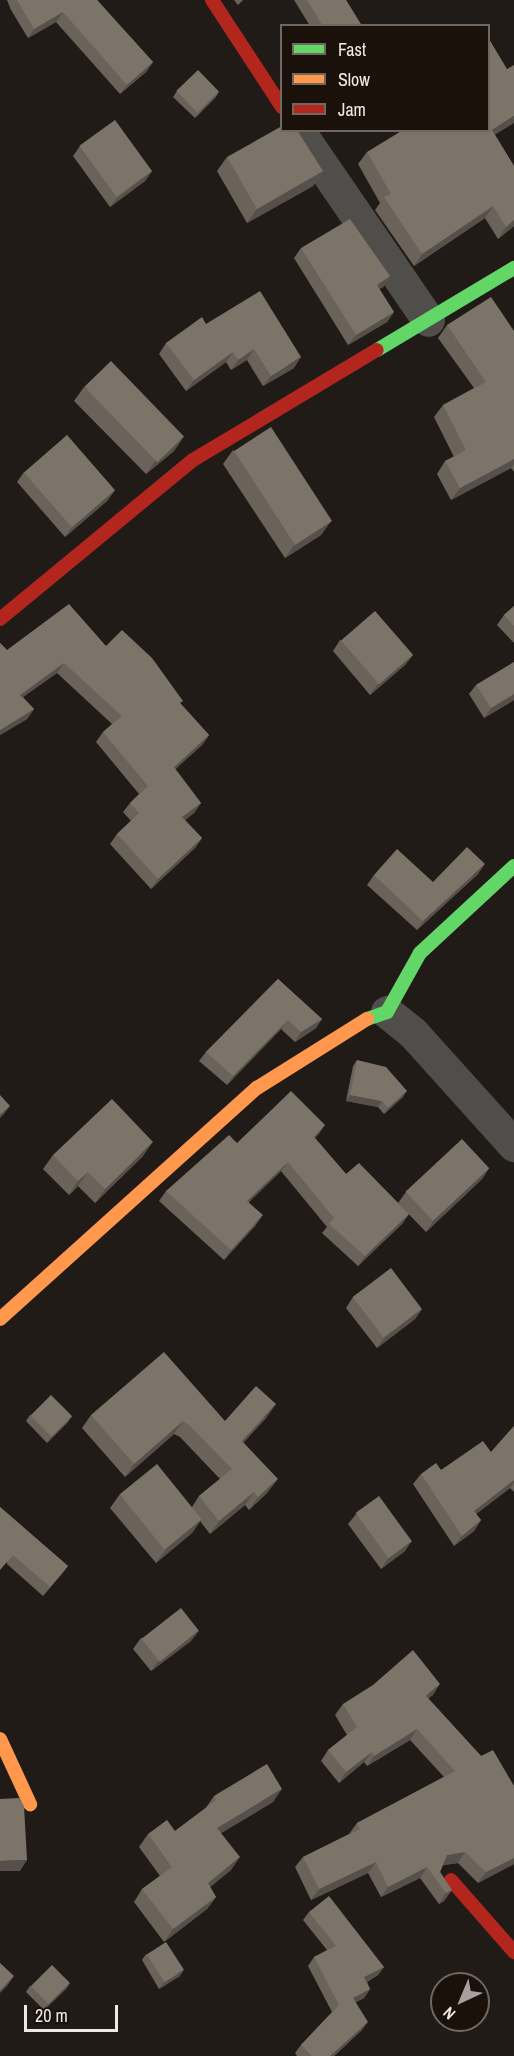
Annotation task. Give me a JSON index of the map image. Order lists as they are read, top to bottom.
{
  "legend": ["Fast", "Slow", "Jam"],
  "scale_bar": "20 m",
  "north": "bottom left"
}
